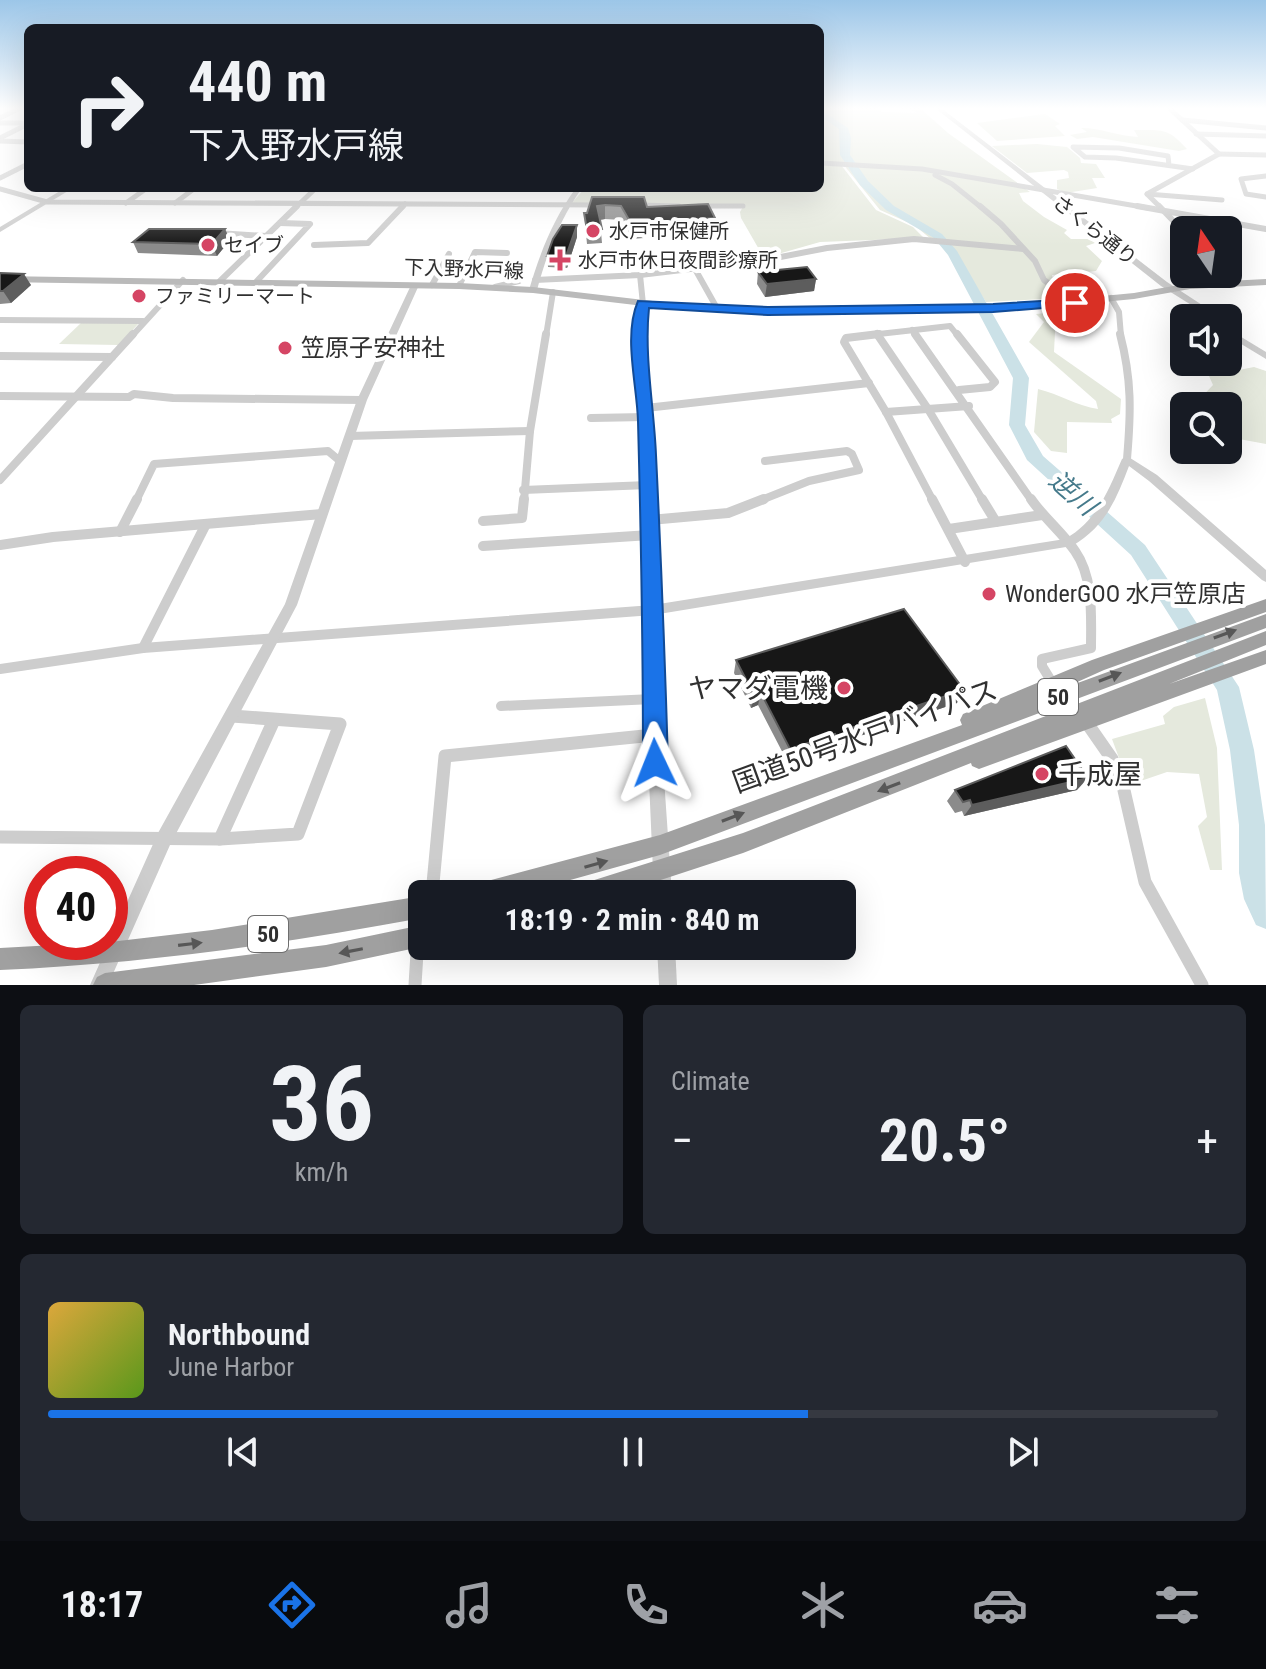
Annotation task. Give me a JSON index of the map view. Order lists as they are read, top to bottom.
{
  "streets": {
    "highway": ["50", "国道50号水戸バイパス"],
    "main road": ["下入野水戸線"],
    "street": ["さくら通り"]
  },
  "water": ["逆川"],
  "places": {
    "other": [
      "水戸市保健所",
      "セイブ",
      "ファミリーマート",
      "笠原子安神社",
      "WonderGOO 水戸笠原店",
      "ヤマダ電機",
      "千成屋"
    ],
    "health": ["水戸市休日夜間診療所"]
  },
  "north": "top",
  "page": {
    "turn": ["440 m", "下入野水戸線"],
    "limit": "40",
    "trip": "18:19 · 2 min · 840 m",
    "tile": [
      ["36", "km/h"],
      "Climate"
    ],
    "heat": ["−", "20.5°", "+"],
    "song": ["Northbound", "June Harbor"],
    "tabs": "18:17"
  }
}
